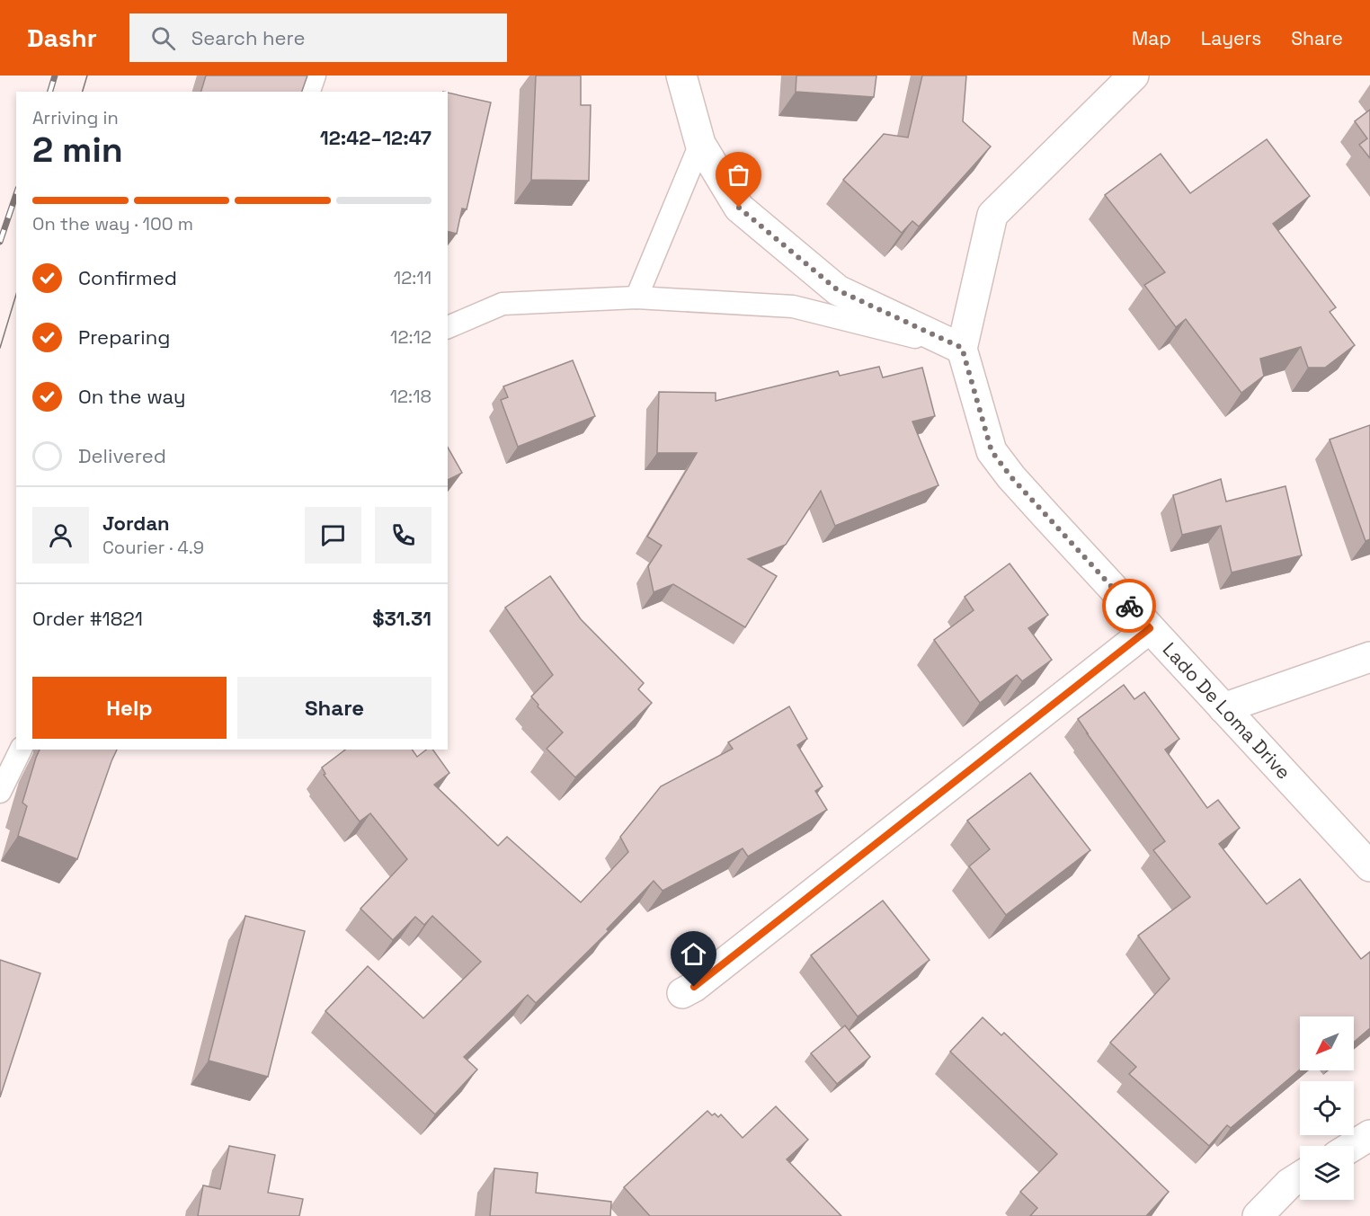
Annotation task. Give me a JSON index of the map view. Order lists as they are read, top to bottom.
{
  "streets": {
    "street": ["Lado De Loma Drive"]
  },
  "north": "bottom left",
  "page": {
    "header": "Dashr",
    "search": "Search here",
    "nav": ["Map", "Layers", "Share"],
    "heading": ["2 min", "Arriving in", "12:42–12:47"],
    "panel": [
      "Jordan",
      "Courier · 4.9",
      "Order #1821",
      "$31.31"
    ],
    "bar": "On the way · 100 m",
    "list": [
      ["Confirmed", "12:11"],
      ["Preparing", "12:12"],
      ["On the way", "12:18"],
      "Delivered"
    ],
    "buttons": ["Help", "Share"]
  }
}
